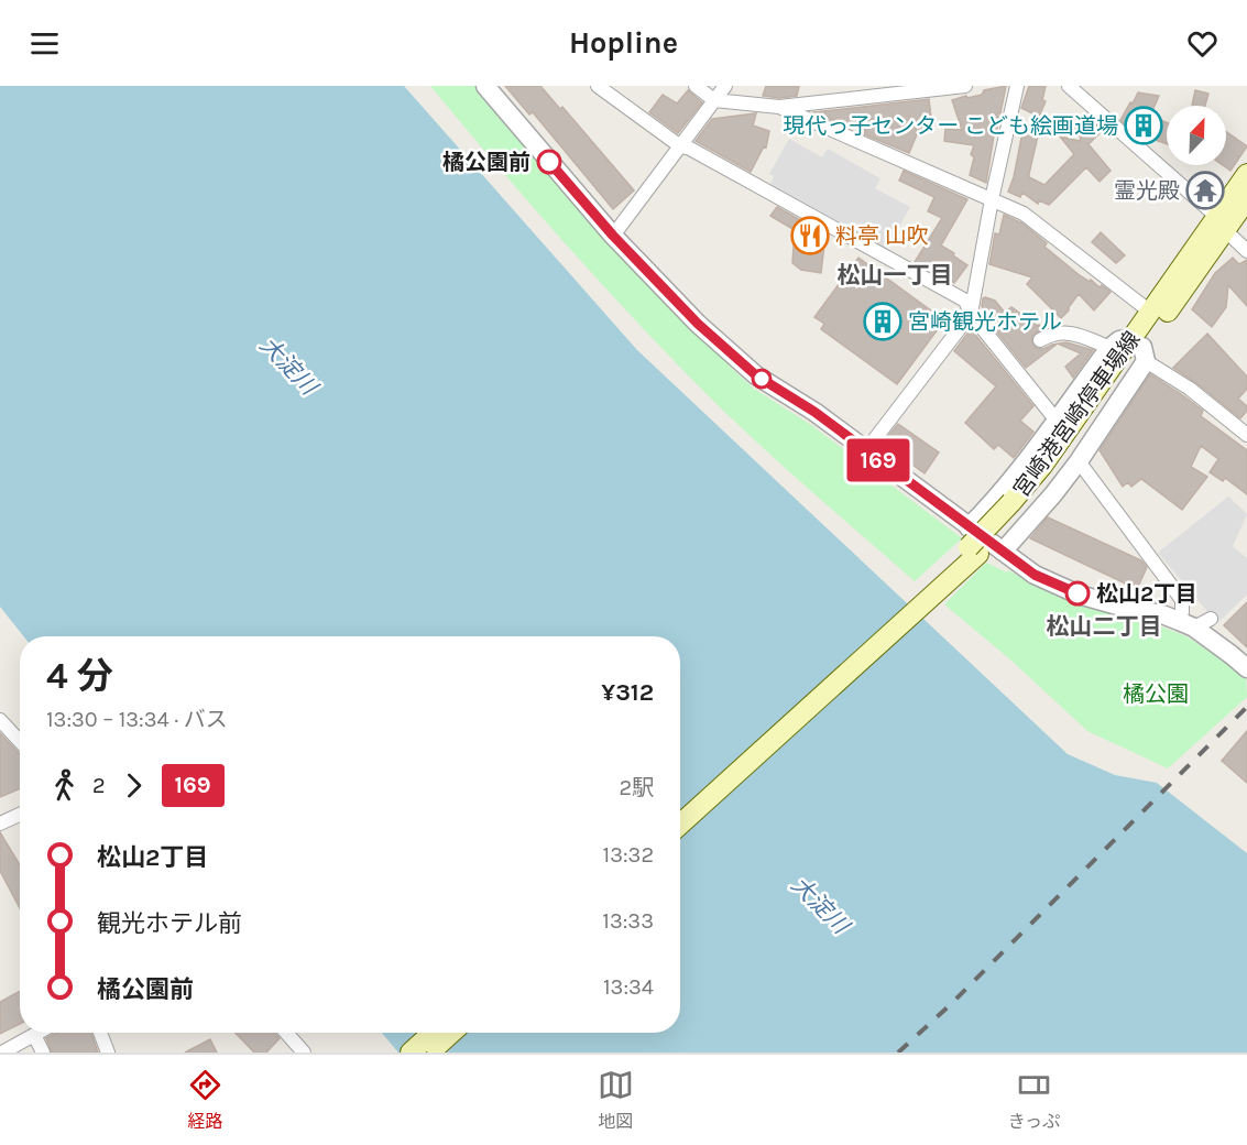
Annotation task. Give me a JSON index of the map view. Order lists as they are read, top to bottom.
{
  "streets": {
    "main road": ["宮崎港宮崎停車場線"]
  },
  "districts": ["松山一丁目", "松山二丁目"],
  "water": ["大淀川"],
  "parks": ["橘公園"],
  "places": {
    "building": ["現代っ子センター こども絵画道場", "宮崎観光ホテル"],
    "other": ["橘公園前", "松山2丁目"],
    "temple": ["霊光殿"],
    "restaurant": ["料亭 山吹"]
  },
  "lines": ["bus line 169"],
  "north": "top right",
  "page": {
    "header": "Hopline",
    "on_map": "169",
    "heading": ["4 分", "13:30 – 13:34 · バス", "¥312"],
    "legs": ["2", "169", "2駅"],
    "list": [
      {
        "name": "松山2丁目",
        "value": "13:32"
      },
      {
        "name": "観光ホテル前",
        "value": "13:33"
      },
      {
        "name": "橘公園前",
        "value": "13:34"
      }
    ],
    "tabs": ["経路", "地図", "きっぷ"]
  }
}
